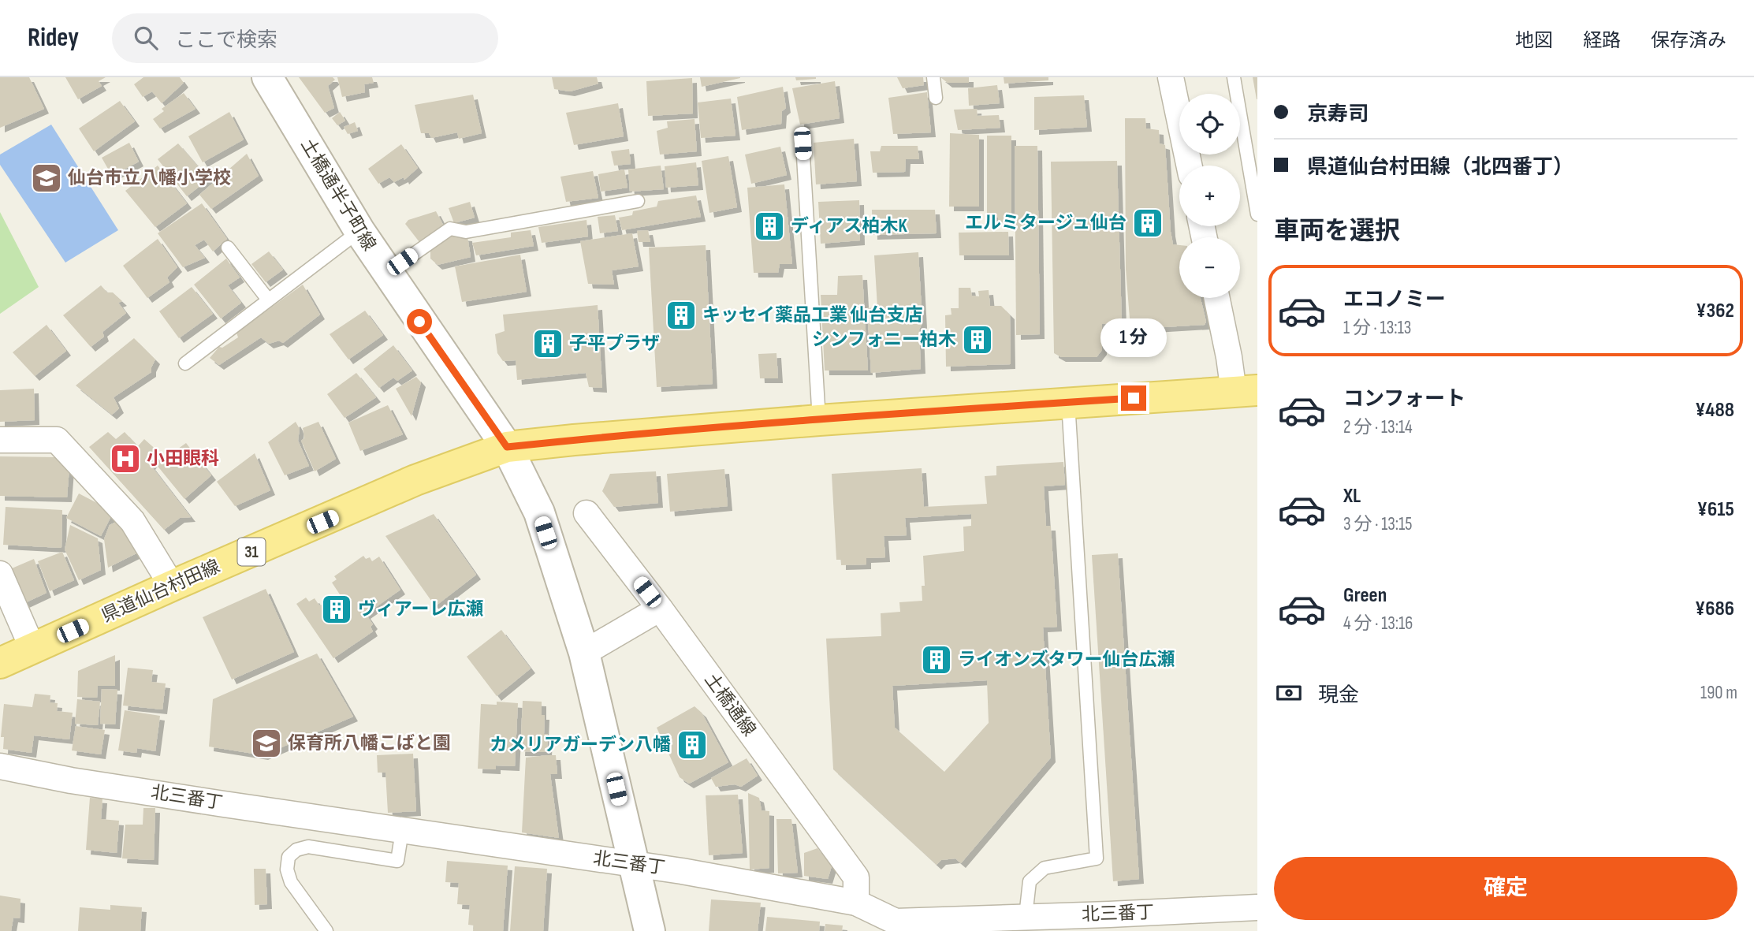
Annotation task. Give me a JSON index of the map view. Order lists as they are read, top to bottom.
{
  "streets": {
    "main road": ["31", "県道仙台村田線"],
    "street": ["土橋通半子町線", "土橋通線", "北三番丁"]
  },
  "crossings": [
    ["土橋通半子町線", "31"],
    ["土橋通半子町線", "県道仙台村田線"],
    ["土橋通半子町線", "北三番丁"],
    ["31", "県道仙台村田線"],
    ["土橋通線", "北三番丁"]
  ],
  "places": {
    "school or university": ["仙台市立八幡小学校", "保育所八幡こばと園"],
    "building": [
      "エルミタージュ仙台",
      "ディアス柏木K",
      "キッセイ薬品工業 仙台支店",
      "シンフォニー柏木",
      "子平プラザ",
      "ヴィアーレ広瀬",
      "ライオンズタワー仙台広瀬",
      "カメリアガーデン八幡"
    ],
    "hospital": ["小田眼科"]
  },
  "page": {
    "header": "Ridey",
    "search": "ここで検索",
    "nav": ["地図", "経路", "保存済み"],
    "banner": ["京寿司", "県道仙台村田線（北四番丁）"],
    "map_buttons": ["+", "−"],
    "heading": "車両を選択",
    "list": [
      {
        "name": "エコノミー",
        "note": "1 分 · 13:13",
        "value": "¥362"
      },
      {
        "name": "コンフォート",
        "note": "2 分 · 13:14",
        "value": "¥488"
      },
      {
        "name": "XL",
        "note": "3 分 · 13:15",
        "value": "¥615"
      },
      {
        "name": "Green",
        "note": "4 分 · 13:16",
        "value": "¥686"
      }
    ],
    "bubble": "1 分",
    "pay": ["現金", "190 m"],
    "buttons": "確定"
  }
}
